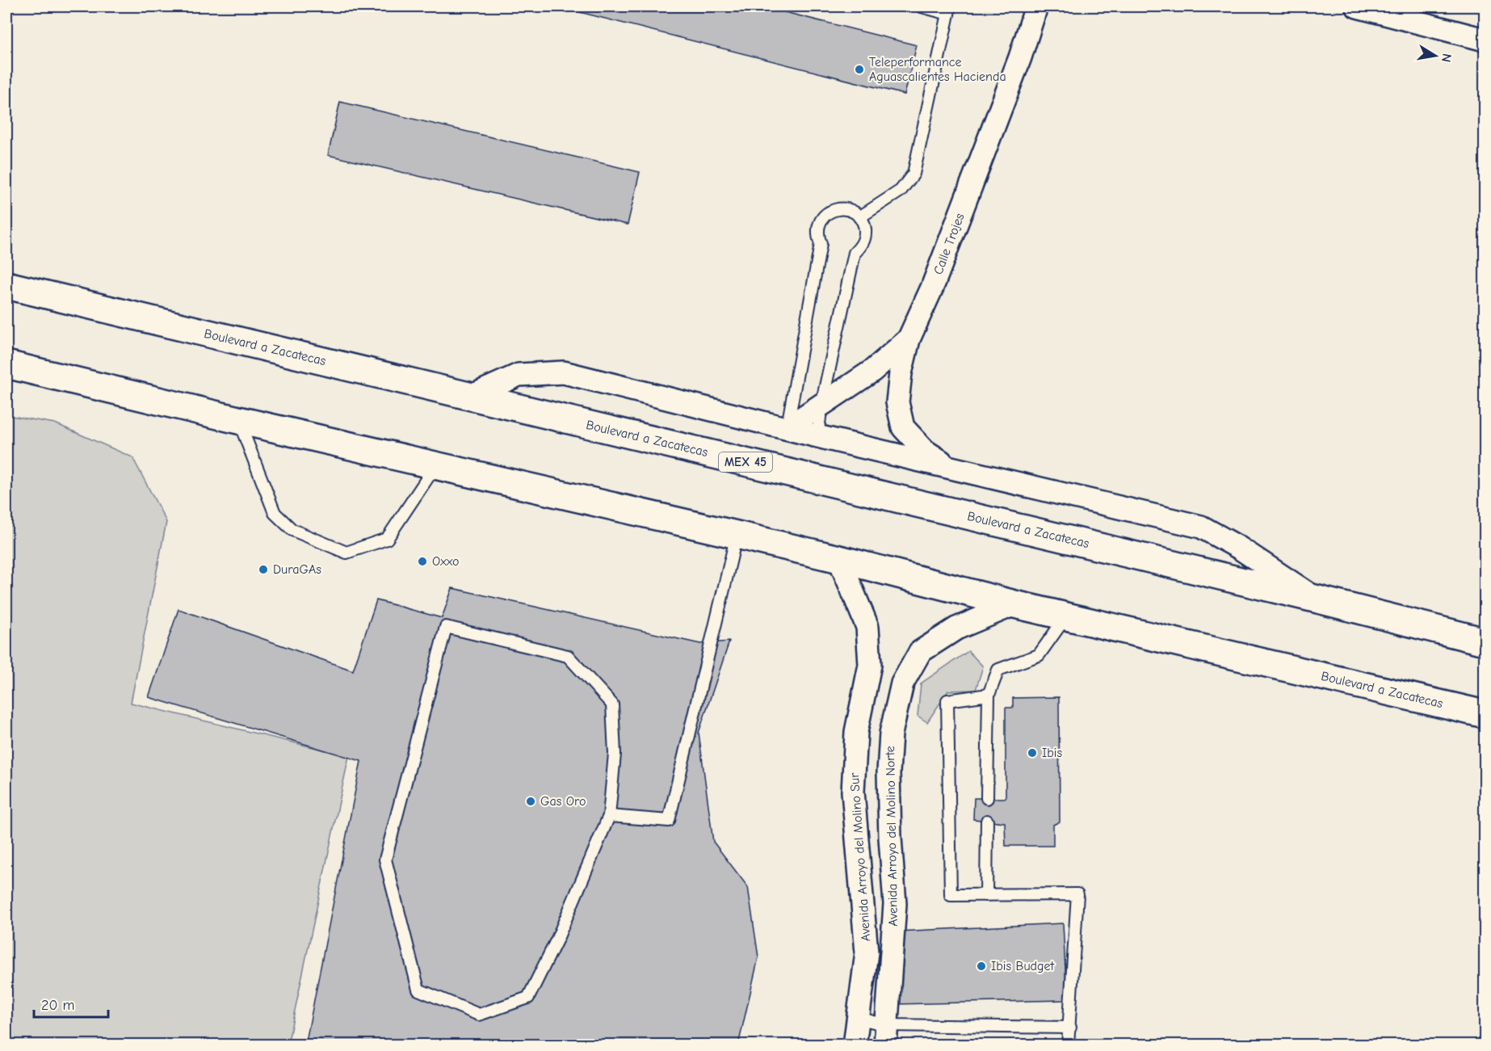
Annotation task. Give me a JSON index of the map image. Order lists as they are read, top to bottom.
{
  "streets": {
    "main road": ["Boulevard a Zacatecas", "MEX 45"],
    "street": ["Calle Trojes", "Avenida Arroyo del Molino Norte", "Avenida Arroyo del Molino Sur"]
  },
  "crossings": [
    ["Boulevard a Zacatecas", "Avenida Arroyo del Molino Norte"],
    ["Boulevard a Zacatecas", "Avenida Arroyo del Molino Sur"]
  ],
  "places": [
    "Teleperformance Aguascalientes Hacienda",
    "Oxxo",
    "DuraGAs",
    "Ibis",
    "Gas Oro",
    "Ibis Budget"
  ],
  "scale_bar": "20 m",
  "north": "right"
}
